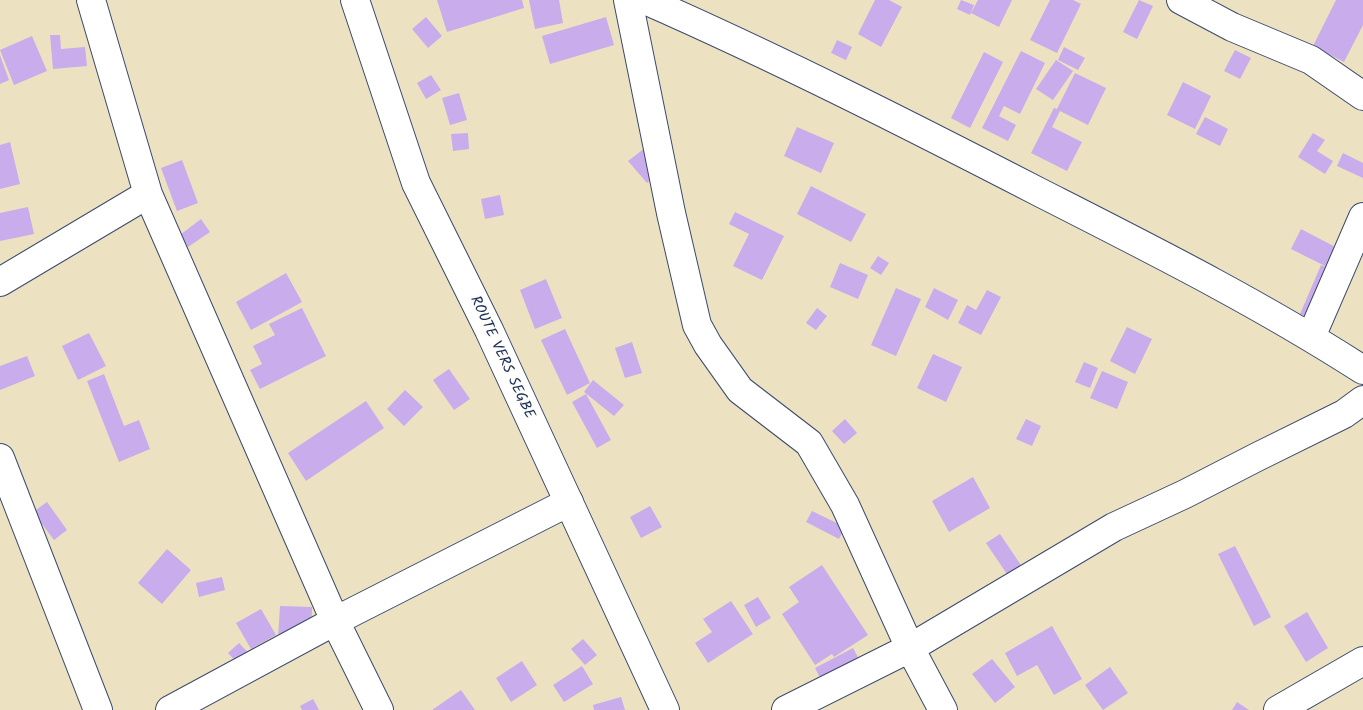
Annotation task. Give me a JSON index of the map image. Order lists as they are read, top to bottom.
{
  "streets": {
    "street": ["ROUTE VERS SEGBE"]
  }
}
